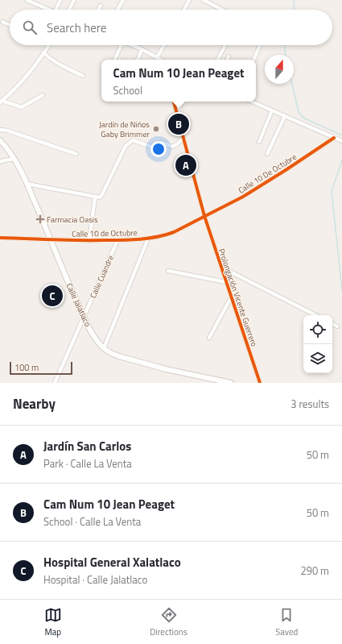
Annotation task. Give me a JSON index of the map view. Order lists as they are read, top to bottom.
{
  "streets": {
    "main road": ["Calle Jalatlaco"],
    "street": [
      "Calle 10 De Octubre",
      "Calle 10 de Octubre",
      "Calle Cuandre",
      "Prolongación Vicente Guerrero"
    ]
  },
  "crossings": [
    ["Calle 10 De Octubre", "Calle 10 de Octubre"],
    ["Calle 10 De Octubre", "Prolongación Vicente Guerrero"],
    ["Calle 10 de Octubre", "Calle Cuandre"],
    ["Calle 10 de Octubre", "Prolongación Vicente Guerrero"],
    ["Calle 10 de Octubre", "Calle Jalatlaco"],
    ["Calle Cuandre", "Calle Jalatlaco"]
  ],
  "places": {
    "other": ["Jardín de Niños Gaby Brimmer"],
    "health": ["Farmacia Oasis"]
  },
  "scale_bar": "100 m",
  "north": "top",
  "page": {
    "search": "Search here",
    "popup": ["Cam Num 10 Jean Peaget", "School"],
    "pins": ["B", "A", "C"],
    "scale": "100 m",
    "heading": ["Nearby", "3 results"],
    "list": [
      {
        "mark": "A",
        "name": "Jardín San Carlos",
        "note": "Park · Calle La Venta",
        "value": "50 m"
      },
      {
        "mark": "B",
        "name": "Cam Num 10 Jean Peaget",
        "note": "School · Calle La Venta",
        "value": "50 m"
      },
      {
        "mark": "C",
        "name": "Hospital General Xalatlaco",
        "note": "Hospital · Calle Jalatlaco",
        "value": "290 m"
      }
    ],
    "nav": ["Map", "Directions", "Saved"]
  }
}
